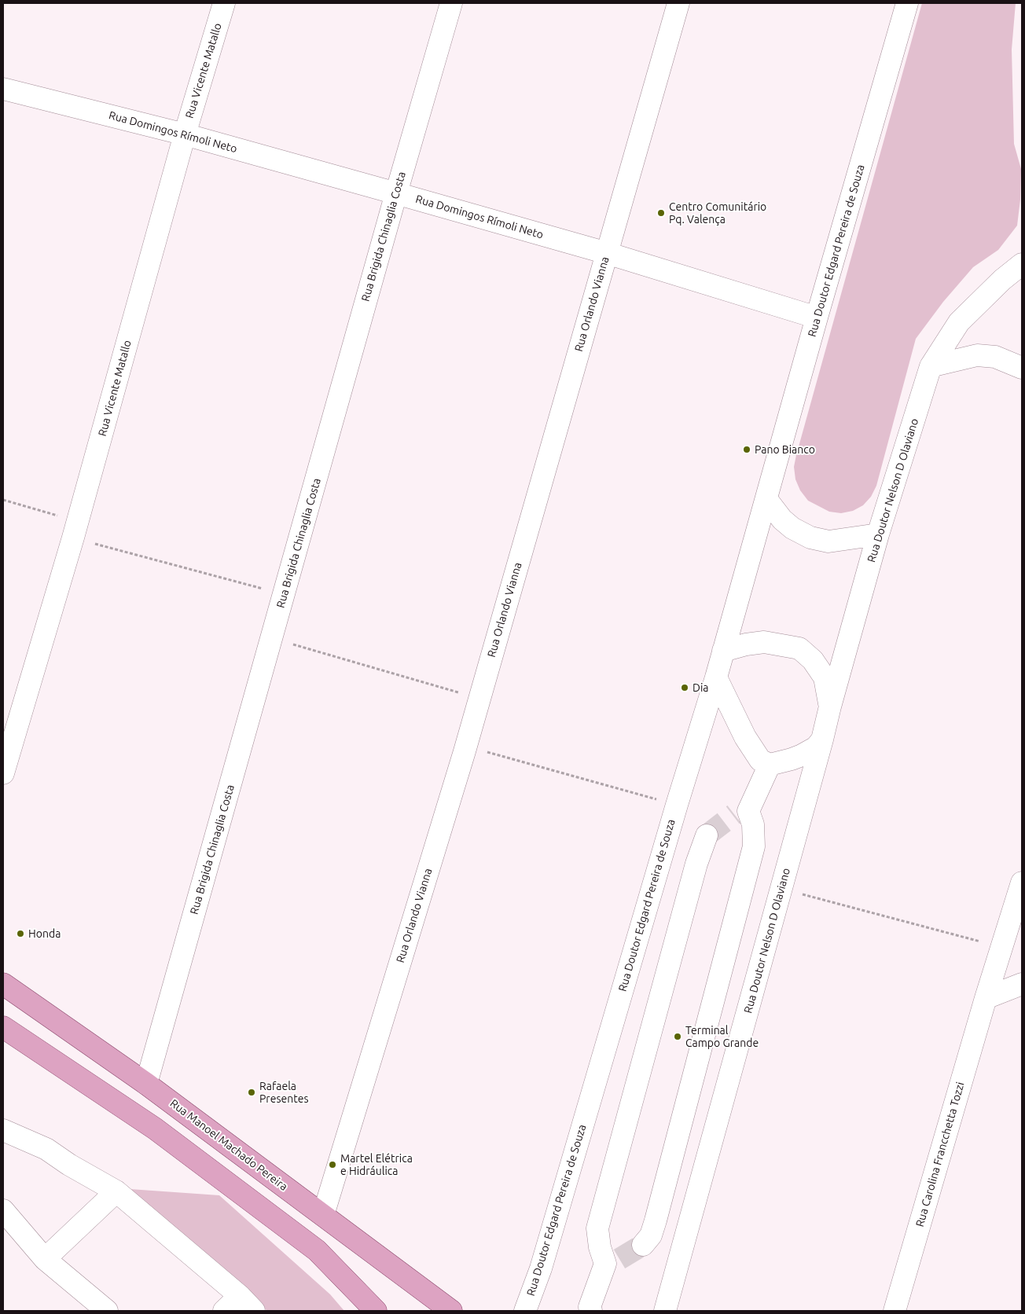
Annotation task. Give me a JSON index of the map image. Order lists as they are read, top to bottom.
{
  "streets": {
    "main road": ["Rua Manoel Machado Pereira"],
    "street": [
      "Rua Vicente Matallo",
      "Rua Domingos Rímoli Neto",
      "Rua Brigida Chinaglia Costa",
      "Rua Doutor Edgard Pereira de Souza",
      "Rua Orlando Vianna",
      "Rua Doutor Nelson D Olaviano",
      "Rua Carolina Francchetta Tozzi"
    ]
  },
  "crossings": [
    ["Rua Vicente Matallo", "Rua Domingos Rímoli Neto"],
    ["Rua Domingos Rímoli Neto", "Rua Brigida Chinaglia Costa"],
    ["Rua Domingos Rímoli Neto", "Rua Doutor Edgard Pereira de Souza"],
    ["Rua Domingos Rímoli Neto", "Rua Orlando Vianna"],
    ["Rua Brigida Chinaglia Costa", "Rua Manoel Machado Pereira"],
    ["Rua Doutor Edgard Pereira de Souza", "Rua Doutor Nelson D Olaviano"],
    ["Rua Orlando Vianna", "Rua Manoel Machado Pereira"]
  ],
  "places": [
    "Centro Comunitário Pq. Valença",
    "Pano Bianco",
    "Dia",
    "Honda",
    "Terminal Campo Grande",
    "Rafaela Presentes",
    "Martel Elétrica e Hidráulica"
  ]
}
